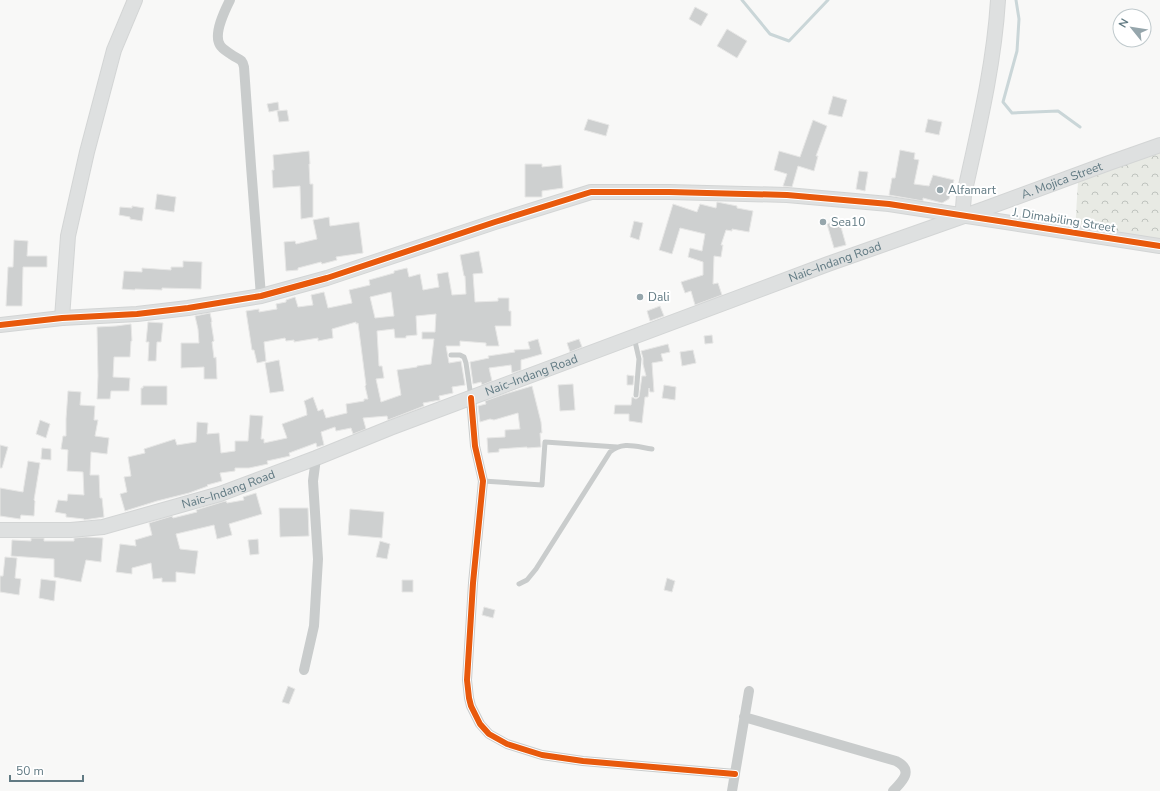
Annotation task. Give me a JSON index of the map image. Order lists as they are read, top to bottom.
{
  "streets": {
    "street": ["A. Mojica Street", "J. Dimabiling Street", "Naic–Indang Road"]
  },
  "crossings": [
    ["A. Mojica Street", "J. Dimabiling Street"],
    ["A. Mojica Street", "Naic–Indang Road"],
    ["J. Dimabiling Street", "Naic–Indang Road"]
  ],
  "places": ["Alfamart", "Sea10", "Dali"],
  "scale_bar": "50 m",
  "north": "top left"
}
